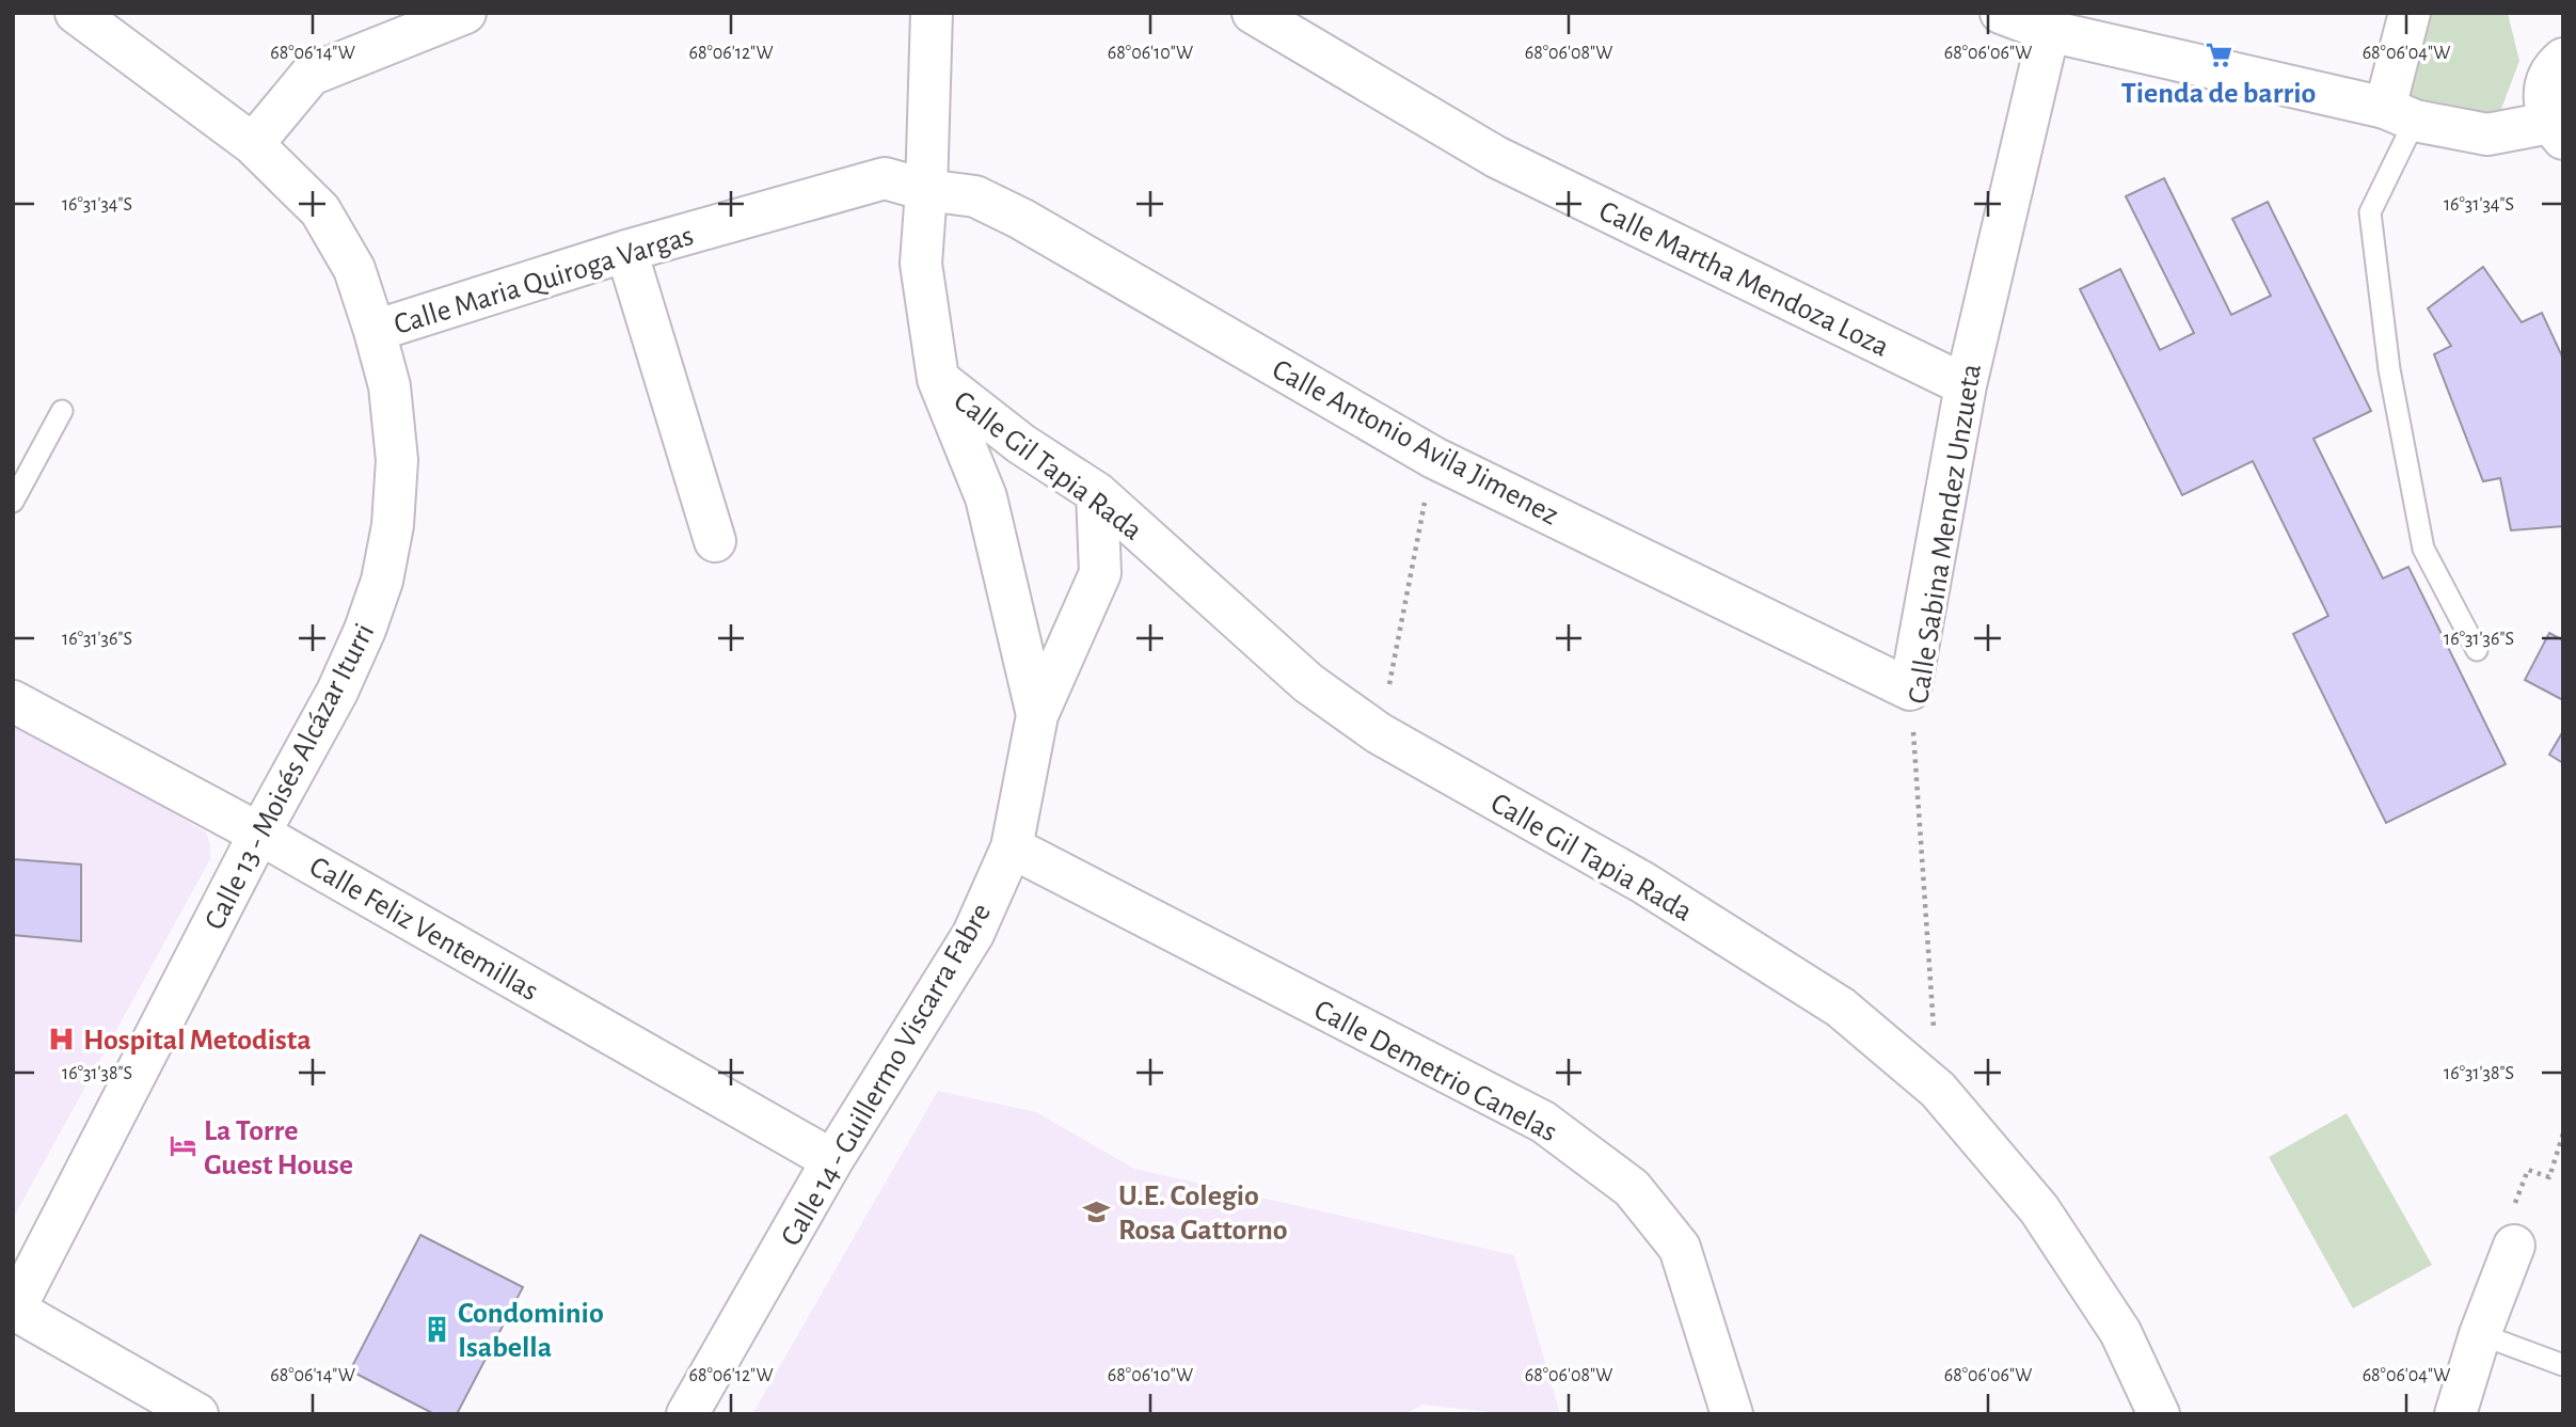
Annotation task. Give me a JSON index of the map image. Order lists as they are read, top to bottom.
{
  "streets": {
    "street": [
      "Calle Martha Mendoza Loza",
      "Calle Maria Quiroga Vargas",
      "Calle Antonio Avila Jimenez",
      "Calle Gil Tapia Rada",
      "Calle Sabina Mendez Unzueta",
      "Calle 13 - Moisés Alcázar Iturri",
      "Calle Feliz Ventemillas",
      "Calle Demetrio Canelas",
      "Calle 14 - Guillermo Viscarra Fabre"
    ]
  },
  "crossings": [
    ["Calle Martha Mendoza Loza", "Calle Sabina Mendez Unzueta"],
    ["Calle Maria Quiroga Vargas", "Calle Antonio Avila Jimenez"],
    ["Calle Maria Quiroga Vargas", "Calle 13 - Moisés Alcázar Iturri"],
    ["Calle Maria Quiroga Vargas", "Calle 14 - Guillermo Viscarra Fabre"],
    ["Calle Antonio Avila Jimenez", "Calle Sabina Mendez Unzueta"],
    ["Calle Antonio Avila Jimenez", "Calle 14 - Guillermo Viscarra Fabre"],
    ["Calle Gil Tapia Rada", "Calle Sabina Mendez Unzueta"],
    ["Calle Gil Tapia Rada", "Calle 14 - Guillermo Viscarra Fabre"],
    ["Calle 13 - Moisés Alcázar Iturri", "Calle Feliz Ventemillas"],
    ["Calle Feliz Ventemillas", "Calle 14 - Guillermo Viscarra Fabre"],
    ["Calle Demetrio Canelas", "Calle 14 - Guillermo Viscarra Fabre"]
  ],
  "places": {
    "supermarket": ["Tienda de barrio"],
    "hospital": ["Hospital Metodista"],
    "hotel": ["La Torre Guest House"],
    "school or university": ["U.E. Colegio Rosa Gattorno"],
    "building": ["Condominio Isabella"]
  },
  "coordinates": [
    "68°06'14\"W",
    "68°06'12\"W",
    "68°06'10\"W",
    "68°06'08\"W",
    "68°06'06\"W",
    "68°06'04\"W",
    "16°31'34\"S",
    "16°31'36\"S",
    "16°31'38\"S"
  ]
}
